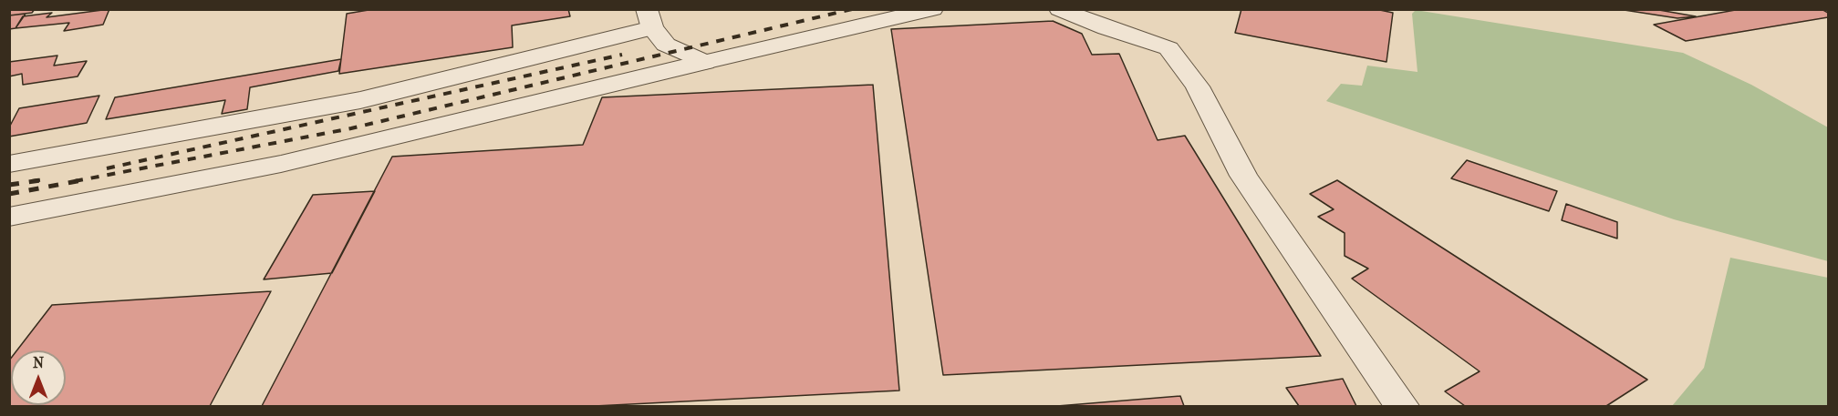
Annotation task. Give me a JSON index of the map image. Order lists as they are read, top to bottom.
{
  "north": "top"
}
